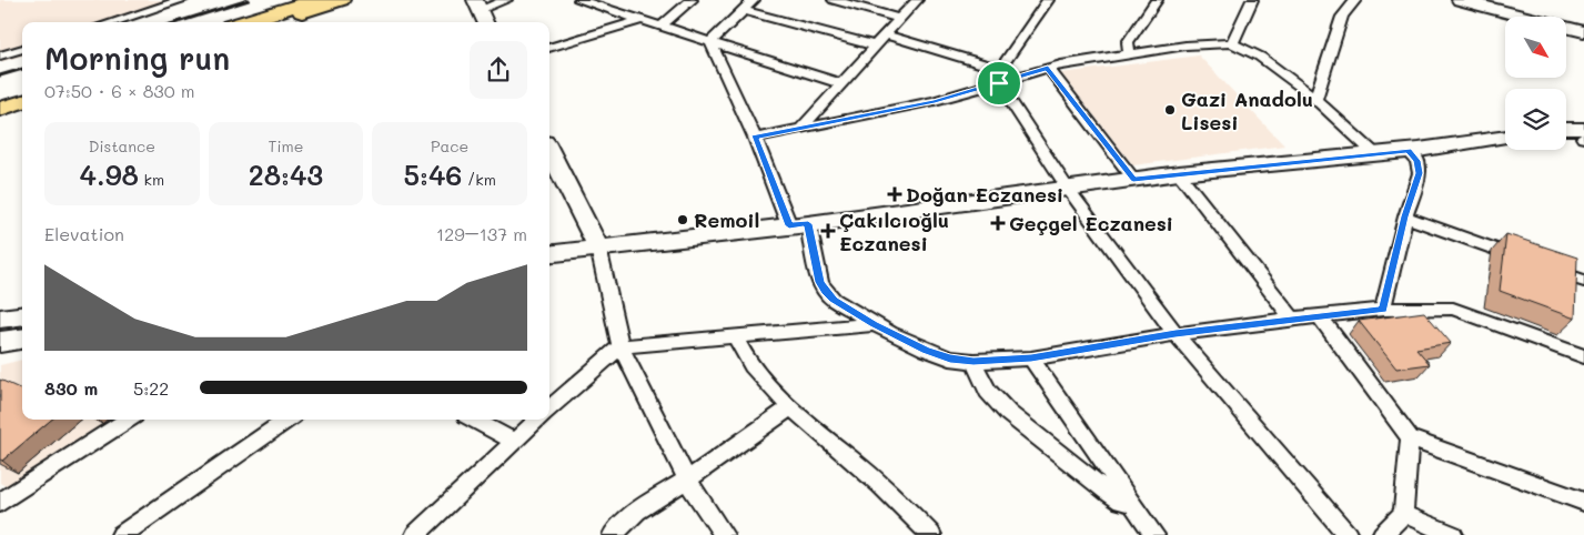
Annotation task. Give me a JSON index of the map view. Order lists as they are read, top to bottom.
{
  "places": {
    "other": ["Gazi Anadolu Lisesi", "Remoil"],
    "health": ["Doğan Eczanesi", "Geçgel Eczanesi", "Çakılcıoğlu Eczanesi"]
  },
  "north": "bottom right",
  "page": {
    "heading": ["Morning run", "07:50 · 6 × 830 m"],
    "stats": [
      ["Distance", "4.98 km"],
      ["Time", "28:43"],
      ["Pace", "5:46 /km"]
    ],
    "chart": ["Elevation", "129–137 m"],
    "list": [
      {
        "name": "830 m",
        "note": "5:22"
      }
    ]
  }
}
